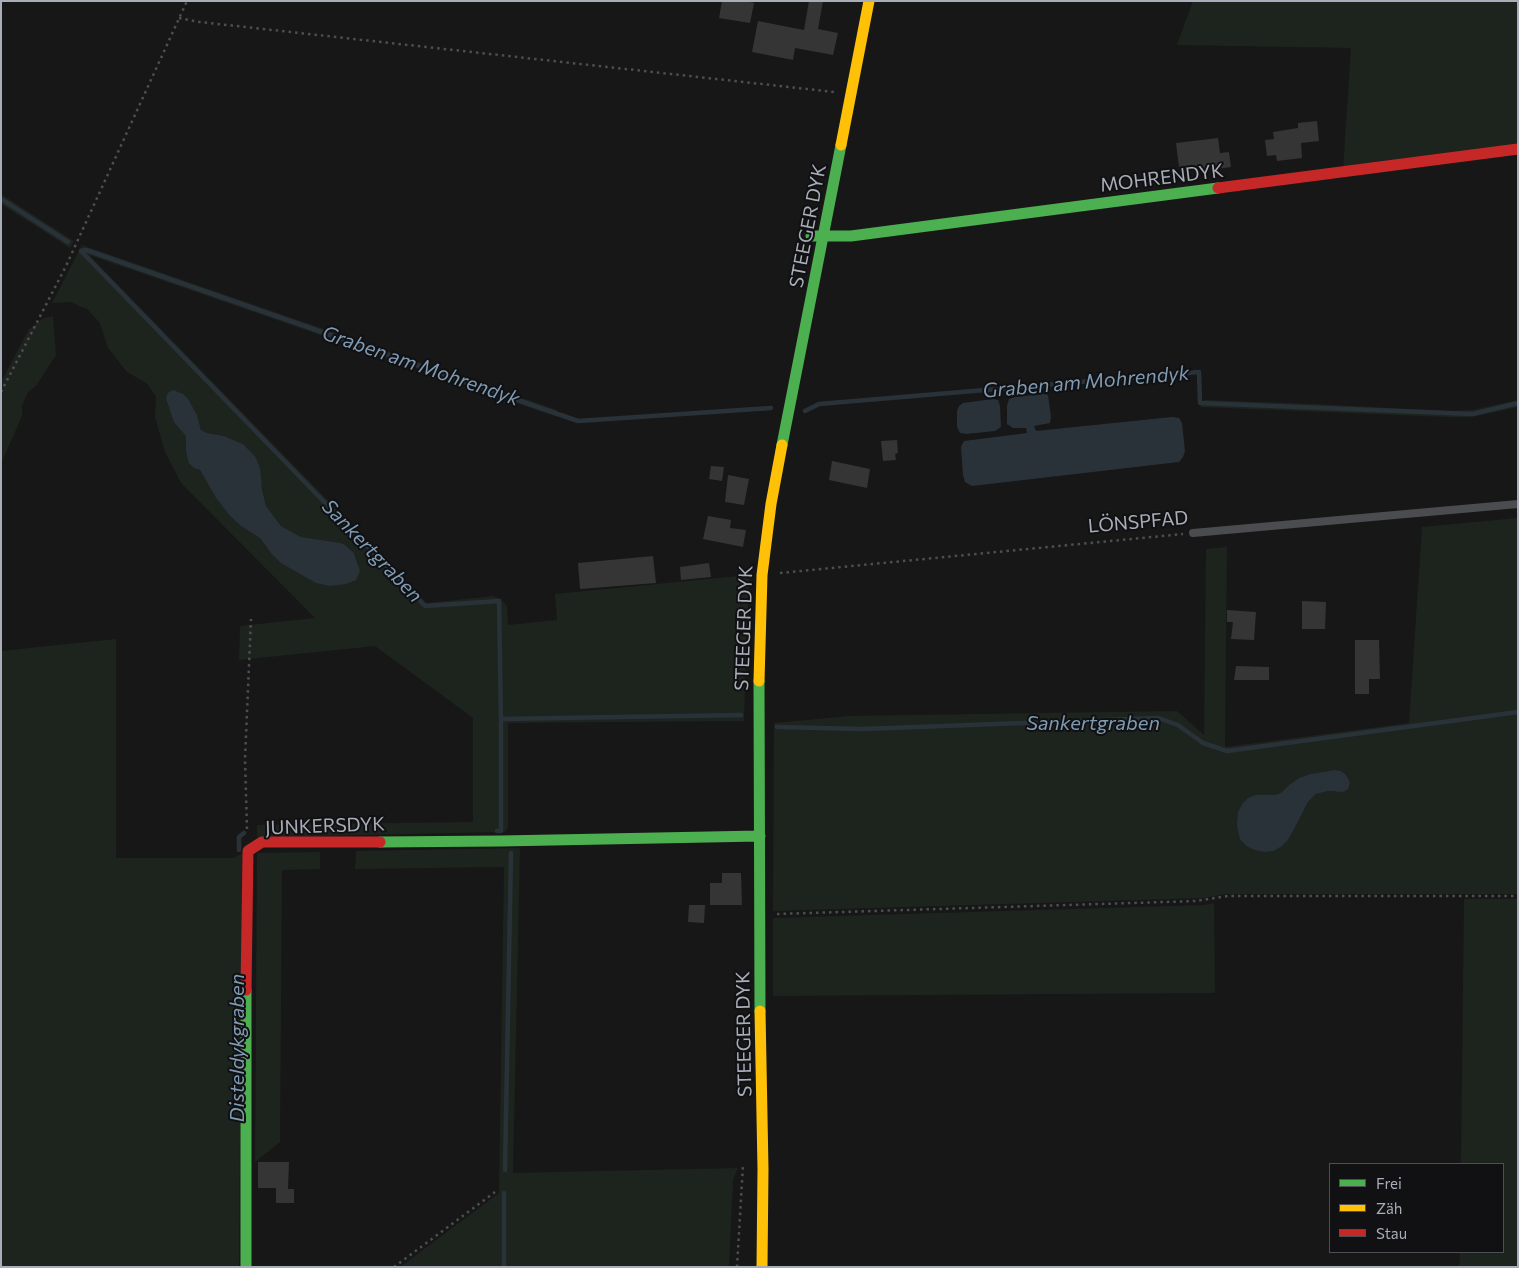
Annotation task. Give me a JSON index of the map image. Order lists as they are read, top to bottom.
{
  "streets": {
    "street": ["MOHRENDYK", "STEEGER DYK", "JUNKERSDYK"],
    "lane": ["LÖNSPFAD"]
  },
  "crossings": [
    ["MOHRENDYK", "STEEGER DYK"],
    ["STEEGER DYK", "LÖNSPFAD"],
    ["STEEGER DYK", "JUNKERSDYK"]
  ],
  "water": ["Graben am Mohrendyk", "Sankertgraben", "Disteldykgraben"],
  "legend": ["Frei", "Zäh", "Stau"]
}
